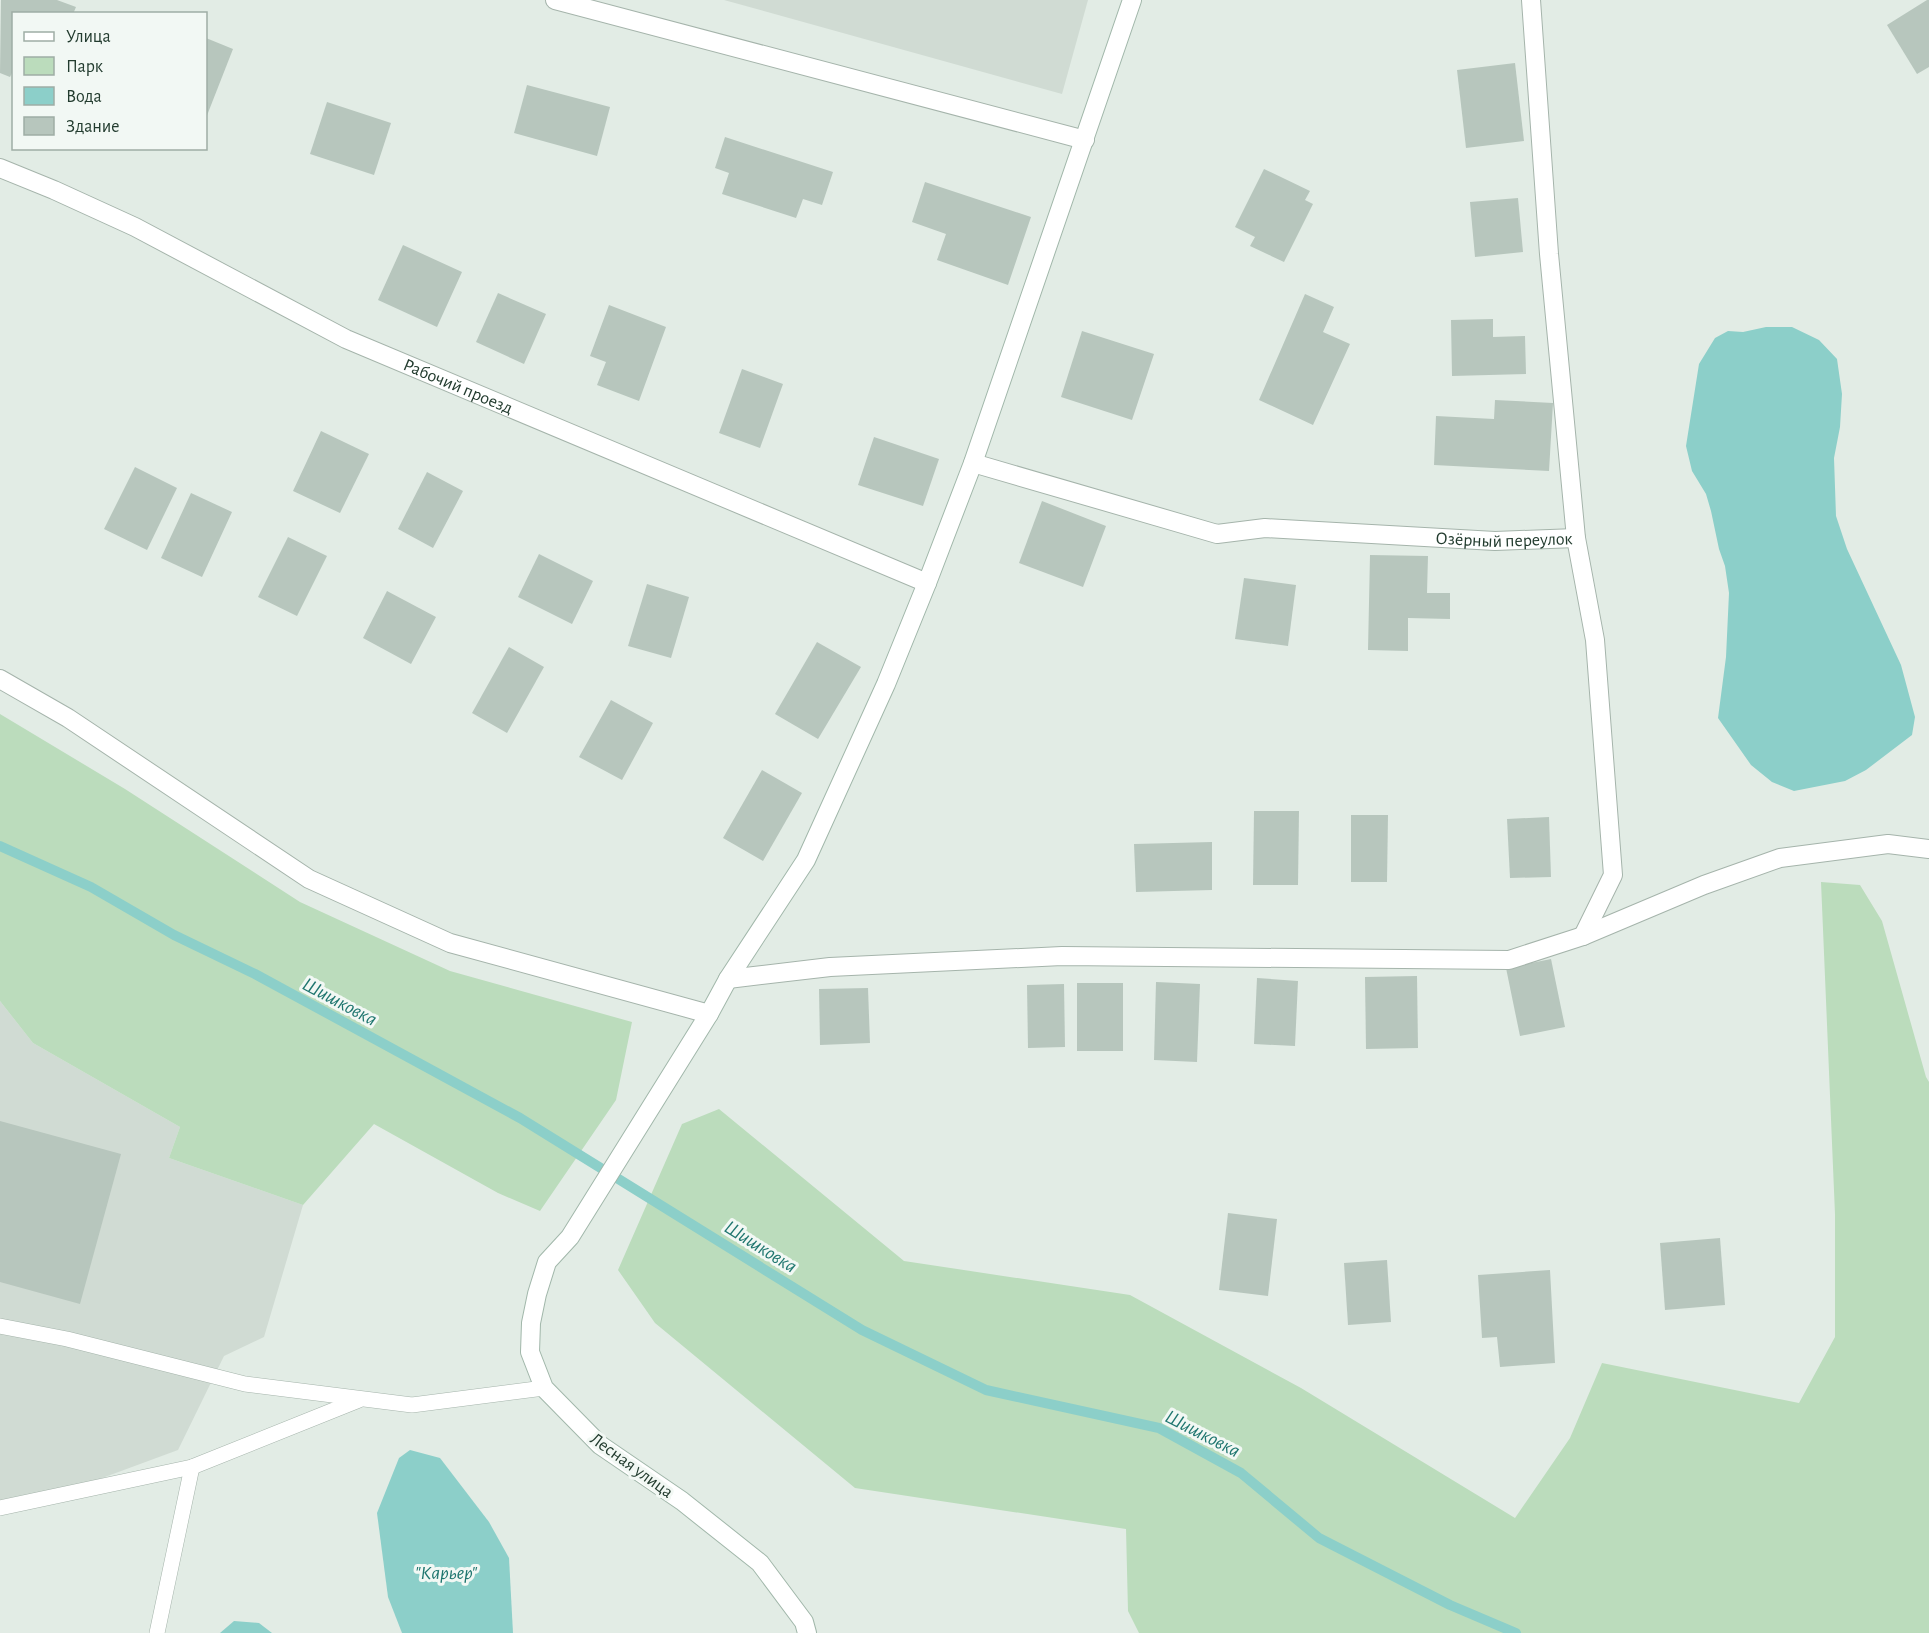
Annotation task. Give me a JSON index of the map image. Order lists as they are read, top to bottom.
{
  "streets": {
    "street": ["Рабочий проезд", "Озёрный переулок", "Лесная улица"]
  },
  "crossings": [
    ["Рабочий проезд", "Лесная улица"],
    ["Озёрный переулок", "Лесная улица"]
  ],
  "water": ["Шишковка", "\"Карьер\""],
  "legend": [
    "Улица",
    "Парк",
    "Вода",
    "Здание"
  ]
}
